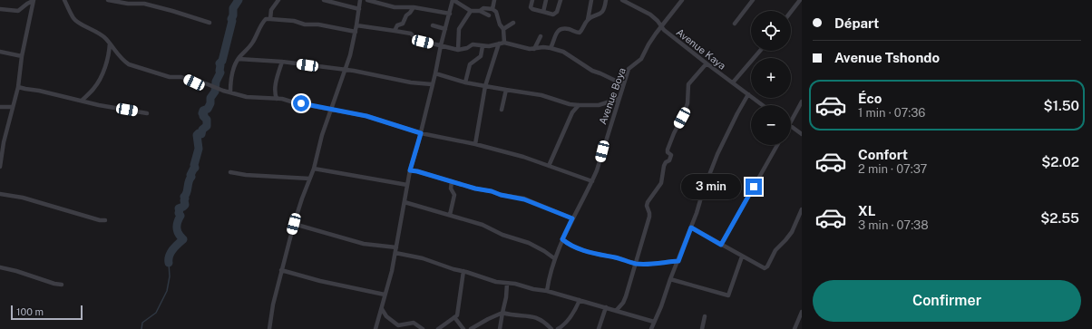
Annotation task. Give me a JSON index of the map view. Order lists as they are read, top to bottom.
{
  "streets": {
    "street": ["Avenue Kaya", "Avenue Boya"]
  },
  "crossings": [
    ["Avenue Kaya", "Avenue Boya"]
  ],
  "scale_bar": "100 m",
  "page": {
    "banner": ["Départ", "Avenue Tshondo"],
    "map_buttons": ["+", "−"],
    "list": [
      {
        "name": "Éco",
        "note": "1 min · 07:36",
        "value": "$1.50"
      },
      {
        "name": "Confort",
        "note": "2 min · 07:37",
        "value": "$2.02"
      },
      {
        "name": "XL",
        "note": "3 min · 07:38",
        "value": "$2.55"
      }
    ],
    "bubble": "3 min",
    "buttons": "Confirmer",
    "scale": "100 m"
  }
}
